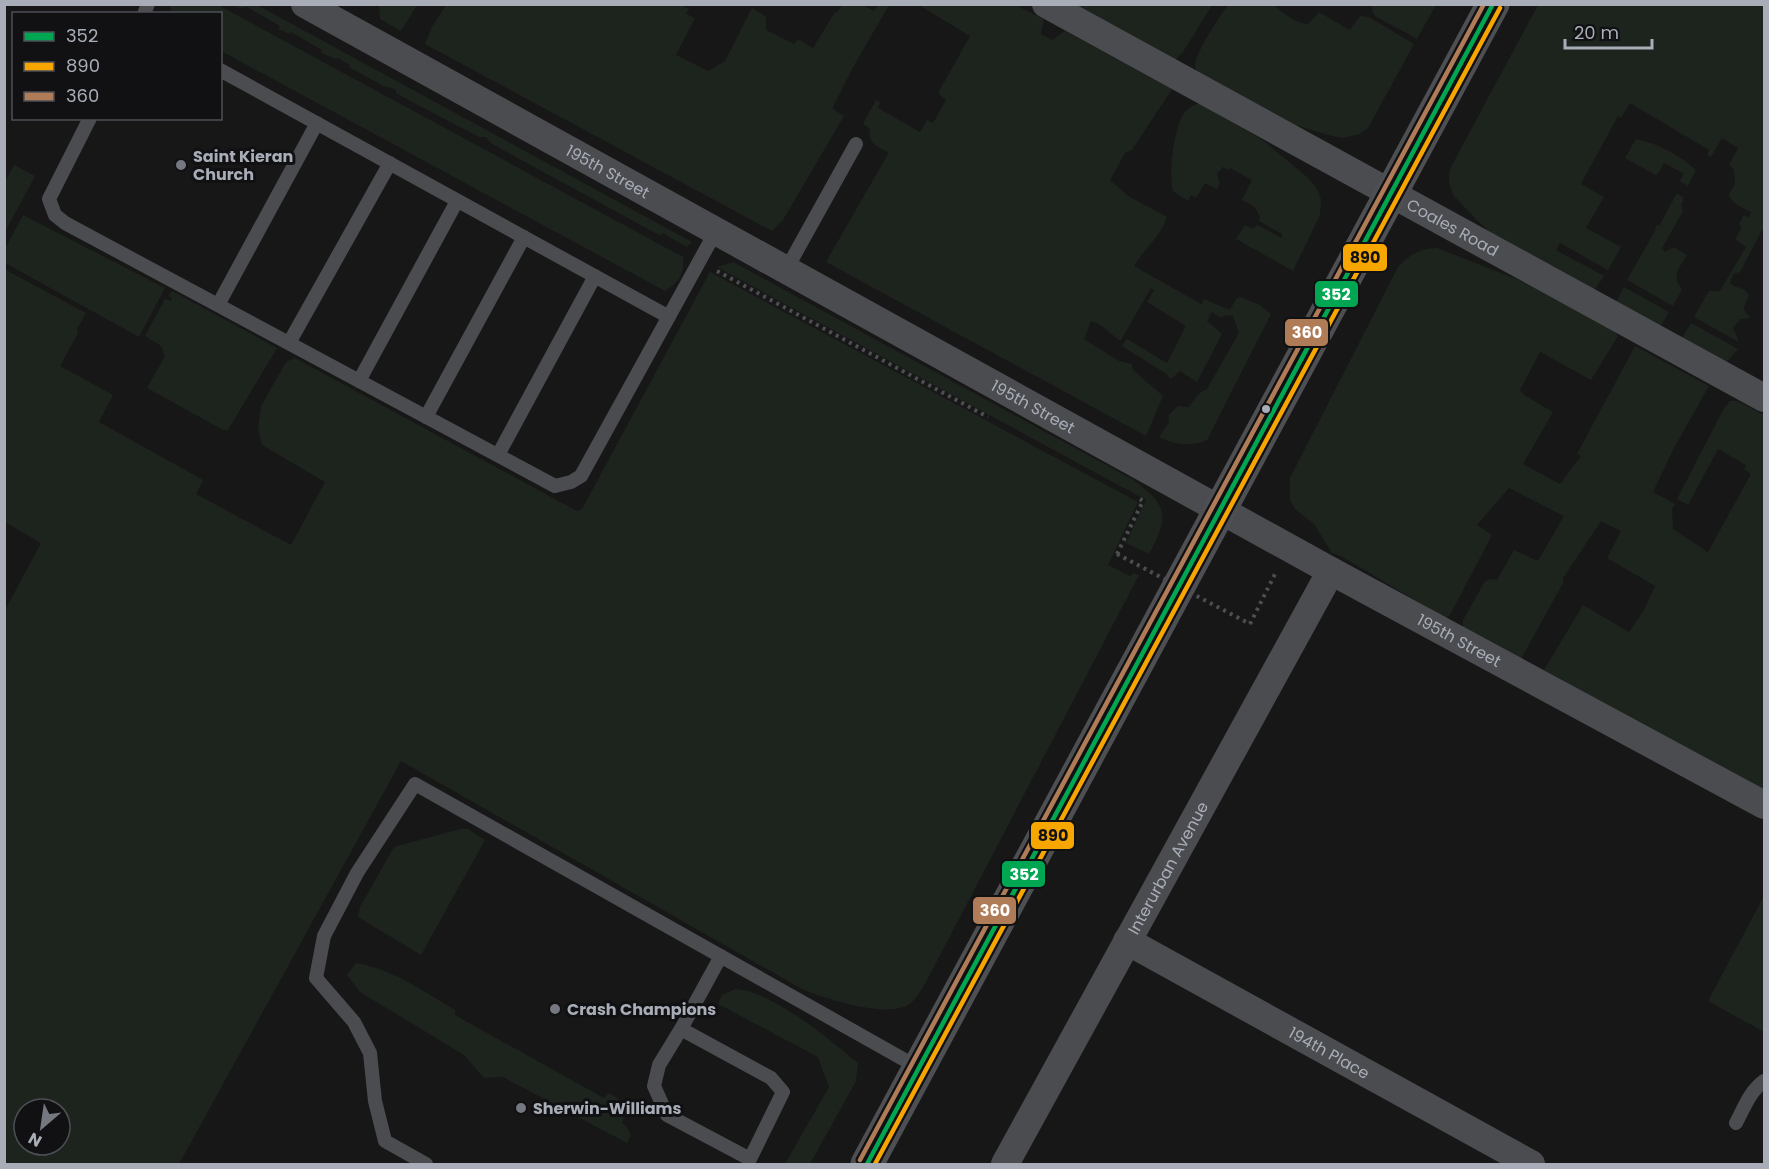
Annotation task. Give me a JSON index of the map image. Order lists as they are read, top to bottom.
{
  "streets": {
    "street": [
      "195th Street",
      "Coales Road",
      "Interurban Avenue",
      "194th Place"
    ]
  },
  "crossings": [
    ["195th Street", "Interurban Avenue"],
    ["Interurban Avenue", "194th Place"]
  ],
  "places": ["Saint Kieran Church", "Crash Champions", "Sherwin-Williams"],
  "lines": ["transit line 352", "transit line 360", "transit line 890"],
  "legend": ["352", "890", "360"],
  "scale_bar": "20 m",
  "north": "bottom left"
}
